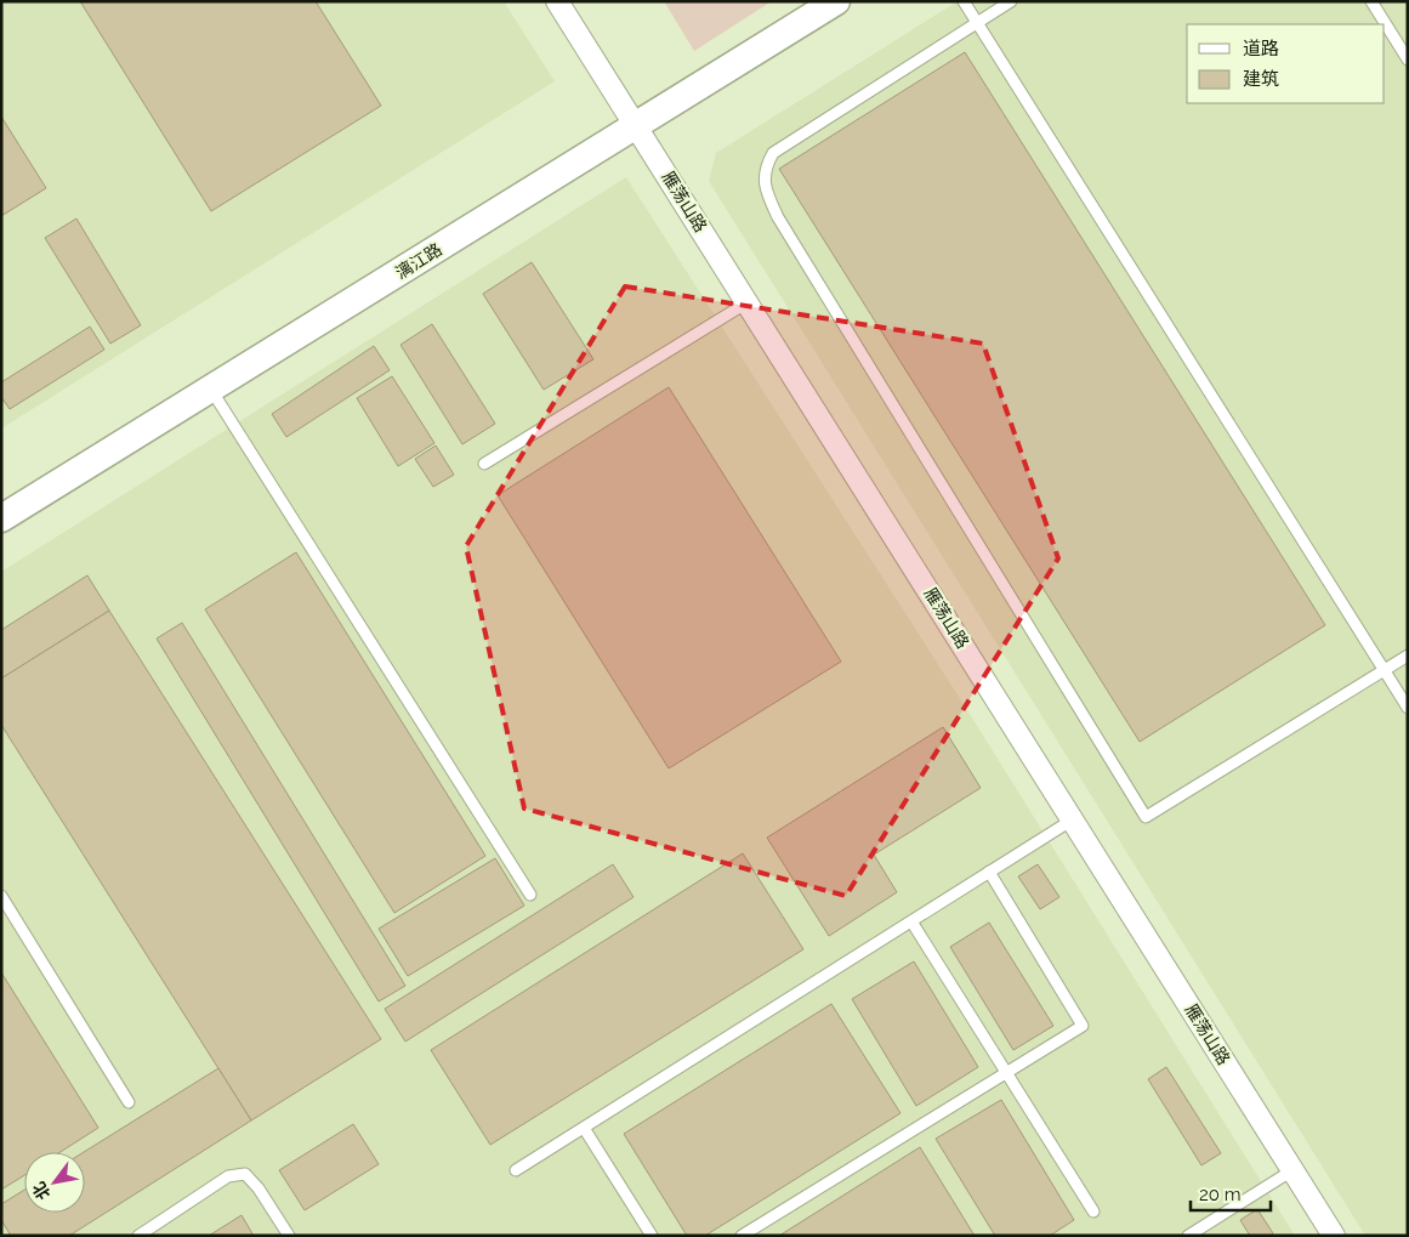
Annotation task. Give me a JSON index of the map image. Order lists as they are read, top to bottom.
{
  "streets": {
    "street": ["雁荡山路", "漓江路"]
  },
  "crossings": [
    ["雁荡山路", "漓江路"]
  ],
  "legend": ["道路", "建筑"],
  "scale_bar": "20 m",
  "north": "bottom left"
}
